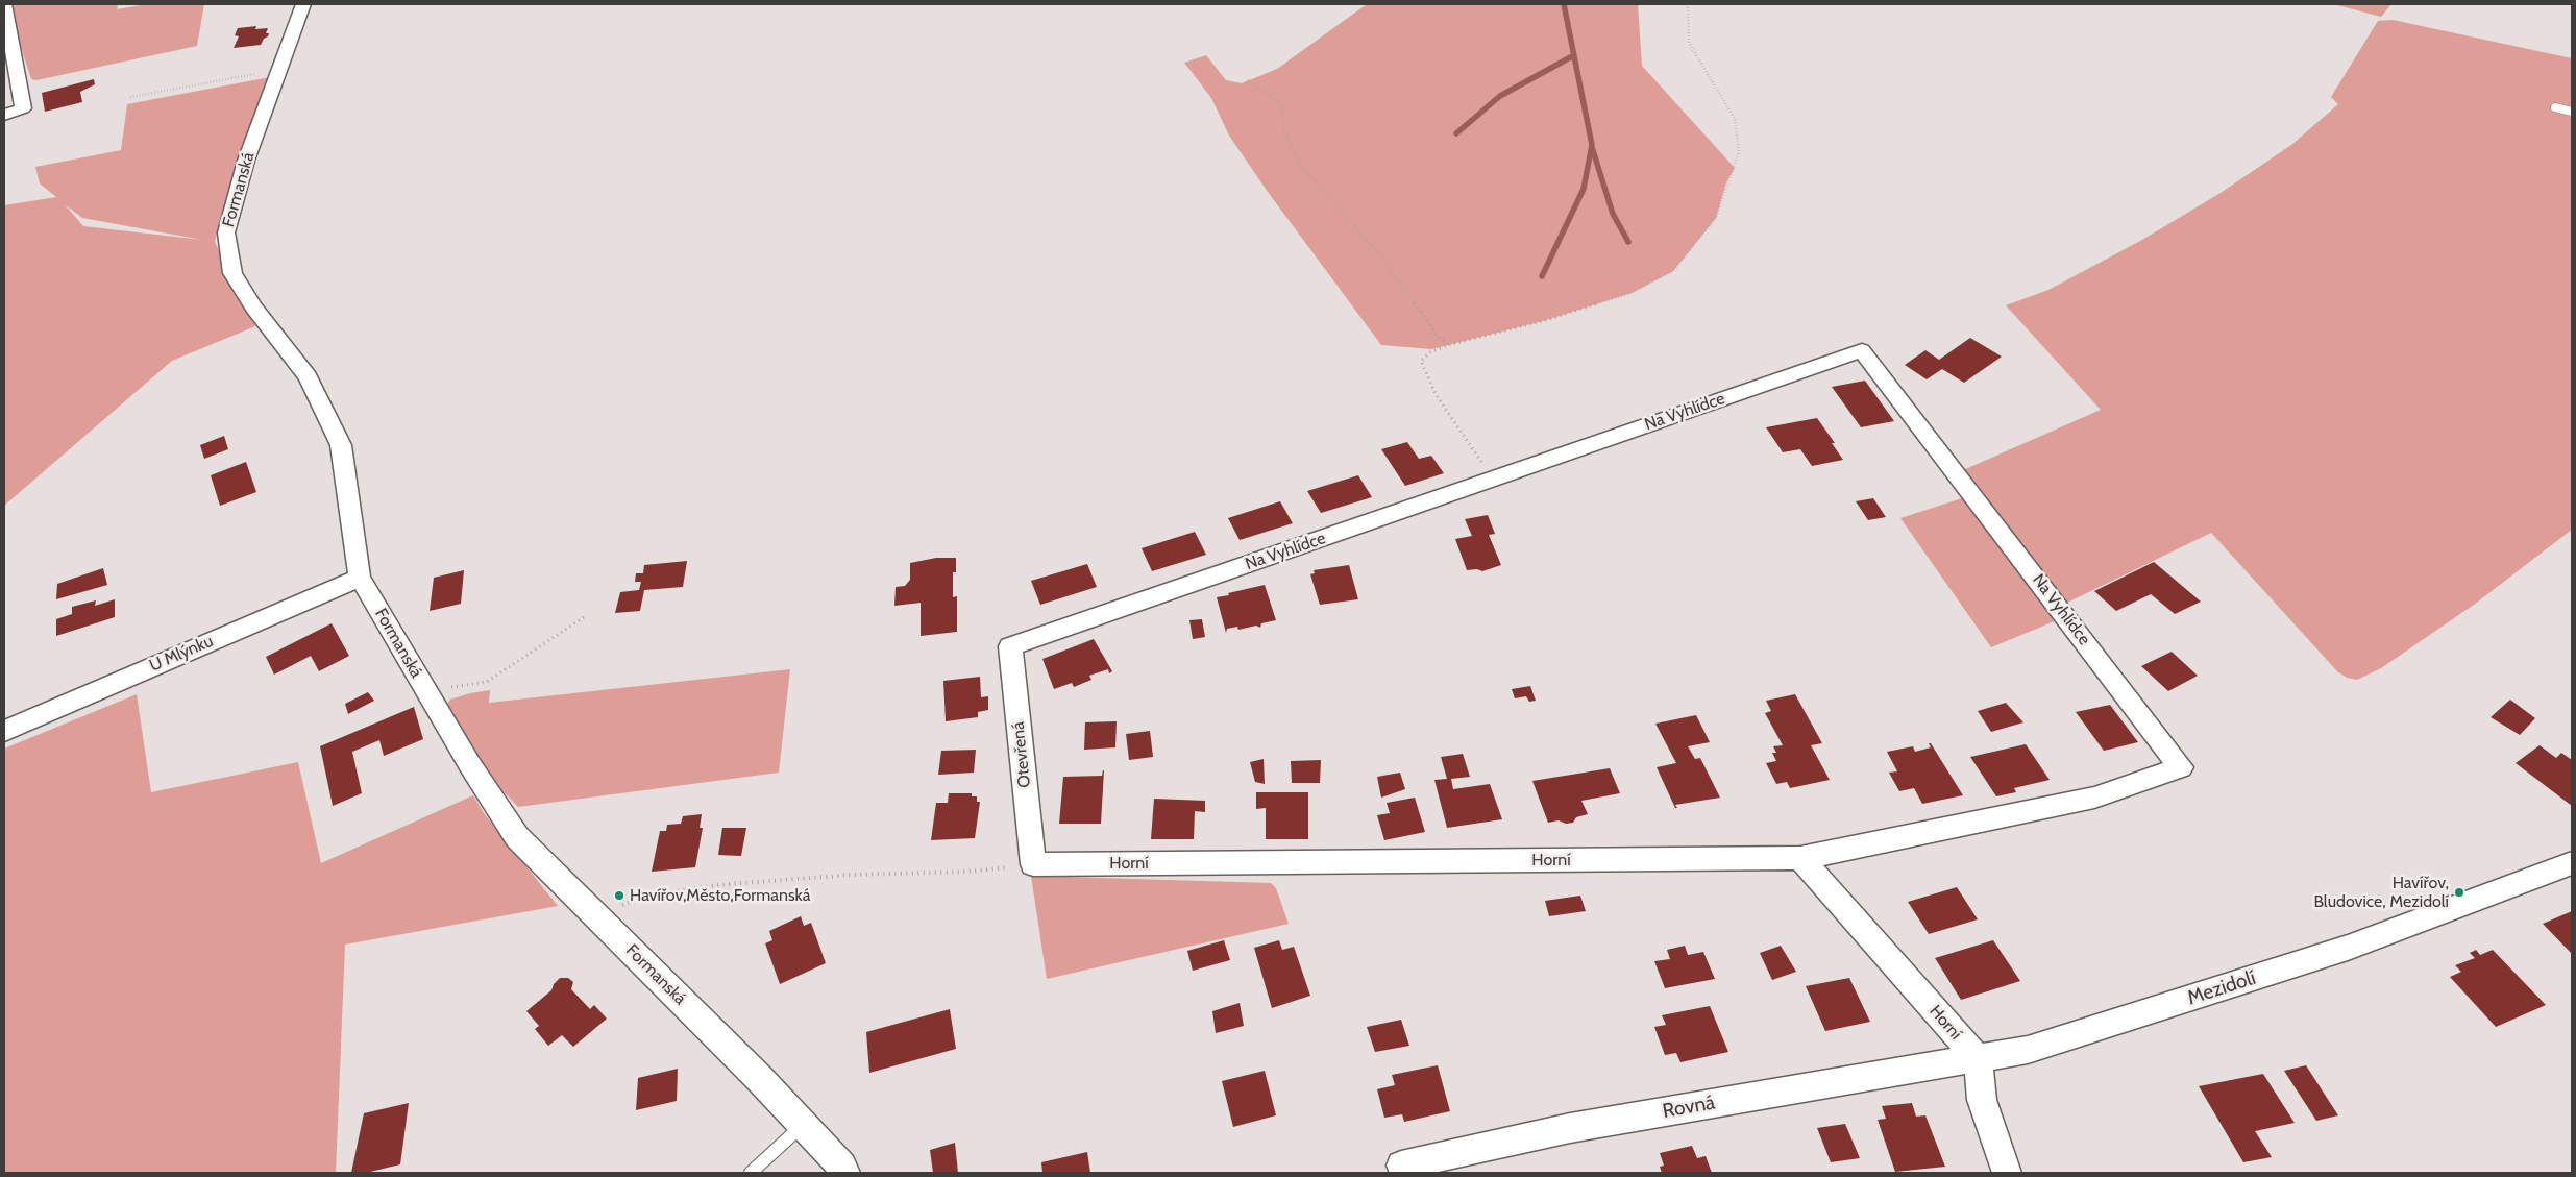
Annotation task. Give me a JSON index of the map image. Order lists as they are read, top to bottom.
{
  "streets": {
    "street": [
      "Formanská",
      "Na Vyhlídce",
      "U Mlýnku",
      "Otevřená",
      "Horní",
      "Mezidolí",
      "Rovná"
    ]
  },
  "crossings": [
    ["Formanská", "U Mlýnku"],
    ["Na Vyhlídce", "Otevřená"],
    ["Na Vyhlídce", "Horní"],
    ["Otevřená", "Horní"],
    ["Horní", "Mezidolí"],
    ["Horní", "Rovná"],
    ["Mezidolí", "Rovná"]
  ],
  "places": ["Havířov, Bludovice, Mezidolí", "Havířov,Město,Formanská"]
}
